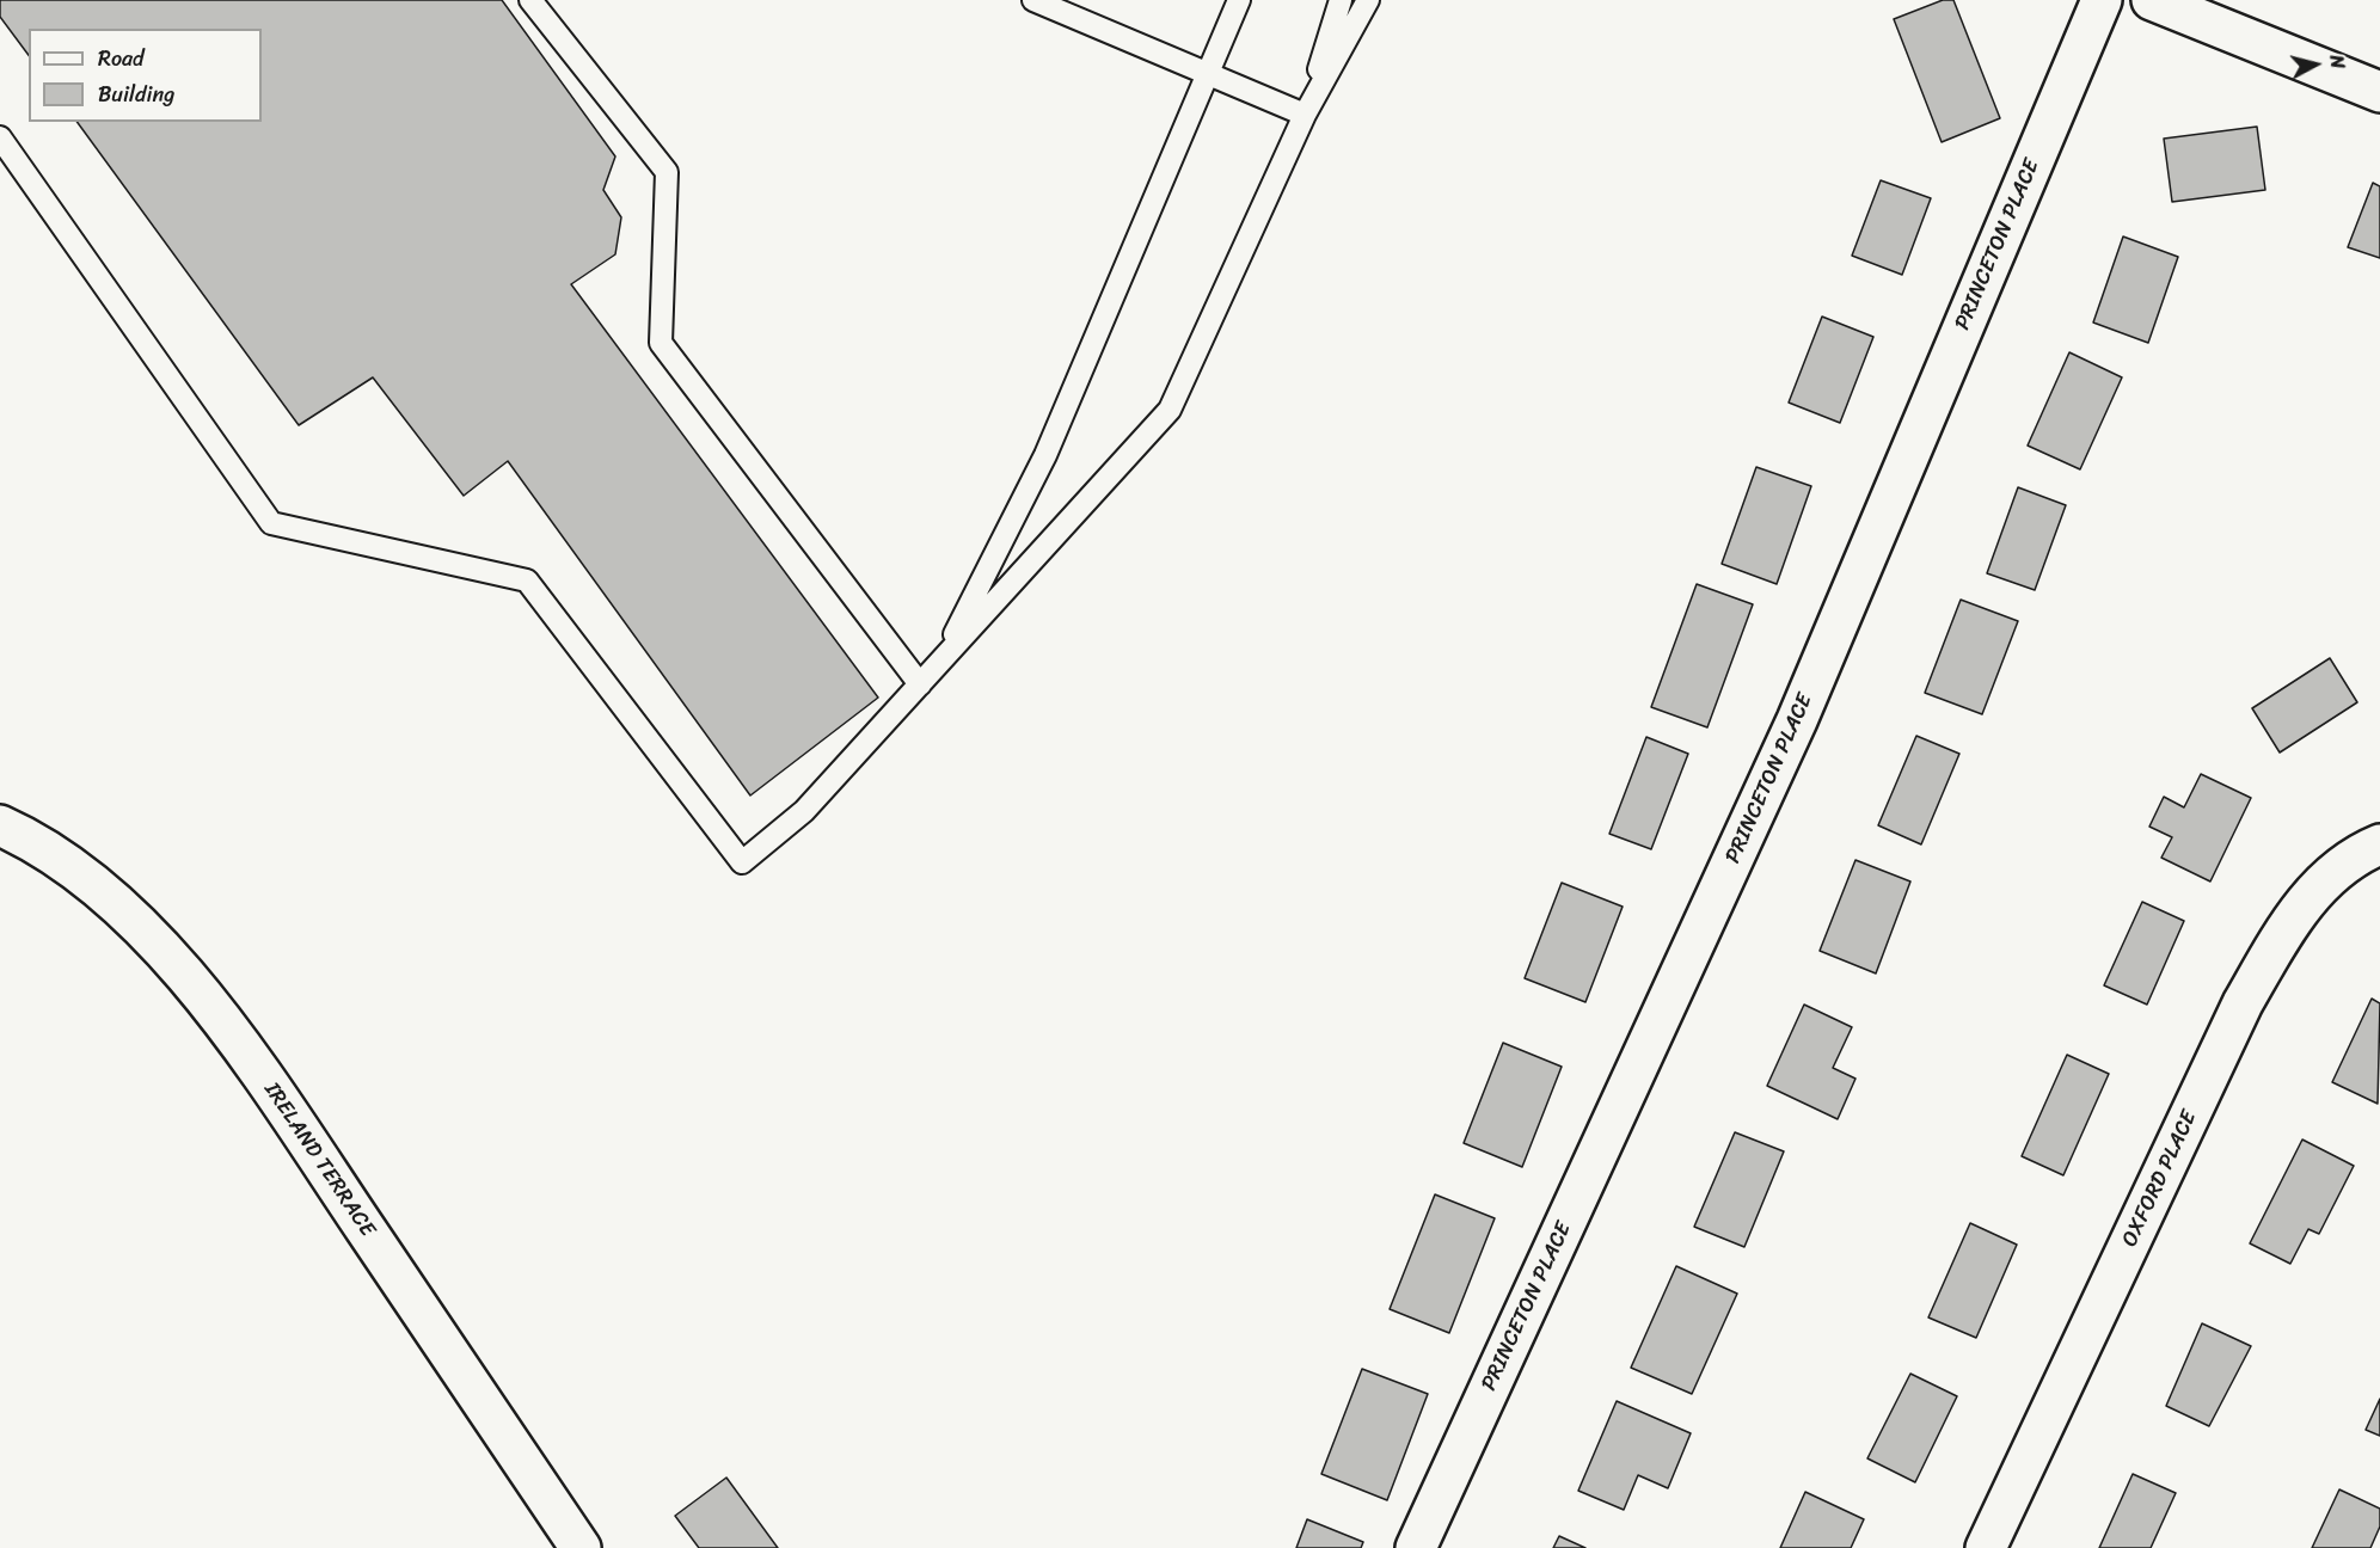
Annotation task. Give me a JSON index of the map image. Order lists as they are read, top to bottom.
{
  "streets": {
    "street": ["PRINCETON PLACE", "IRELAND TERRACE", "OXFORD PLACE"]
  },
  "legend": ["Road", "Building"],
  "north": "right"
}
